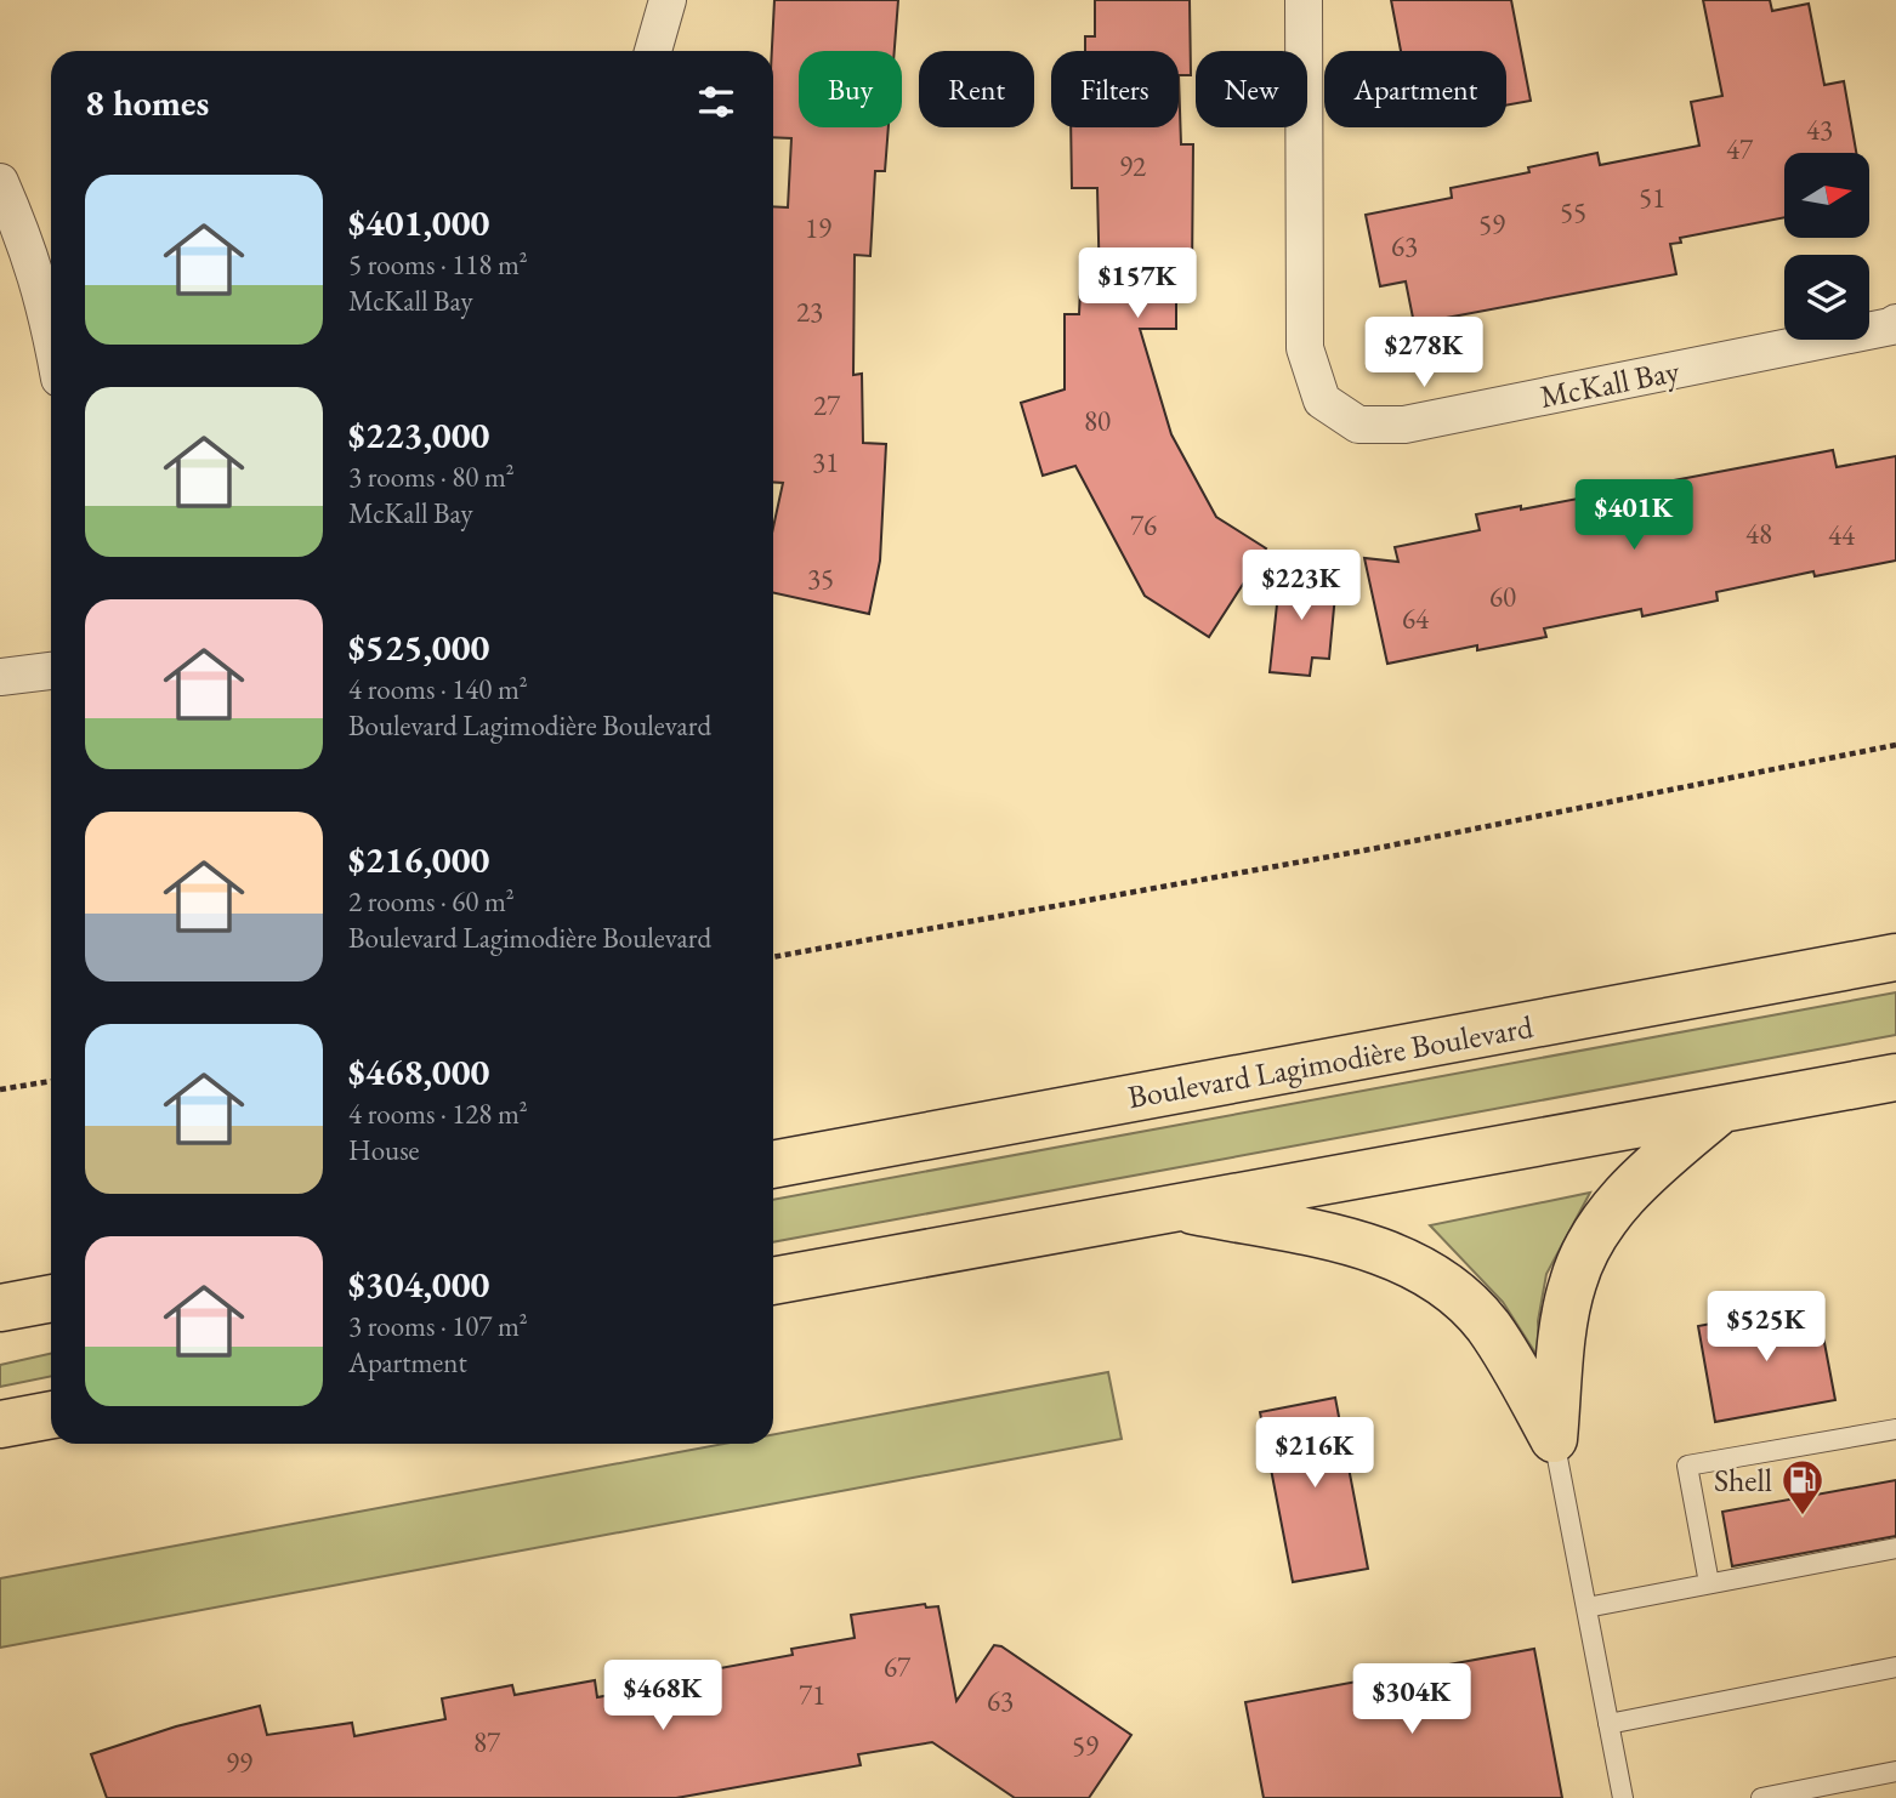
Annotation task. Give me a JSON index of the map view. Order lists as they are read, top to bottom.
{
  "streets": {
    "main road": ["Boulevard Lagimodière Boulevard"],
    "street": ["McKall Bay"]
  },
  "places": {
    "fuel station": ["Shell"]
  },
  "house_numbers": [
    "43",
    "47",
    "92",
    "51",
    "55",
    "59",
    "19",
    "63",
    "23",
    "27",
    "80",
    "31",
    "76",
    "48",
    "44",
    "35",
    "60",
    "64",
    "67",
    "71",
    "63",
    "87",
    "59",
    "99"
  ],
  "north": "right",
  "page": {
    "chip": [
      "Buy",
      "Rent",
      "Filters",
      "New",
      "Apartment"
    ],
    "heading": "8 homes",
    "list": [
      {
        "name": "$401,000",
        "note": "5 rooms · 118 m² · McKall Bay"
      },
      {
        "name": "$223,000",
        "note": "3 rooms · 80 m² · McKall Bay"
      },
      {
        "name": "$525,000",
        "note": "4 rooms · 140 m² · Boulevard Lagimodière Boulevard"
      },
      {
        "name": "$216,000",
        "note": "2 rooms · 60 m² · Boulevard Lagimodière Boulevard"
      },
      {
        "name": "$468,000",
        "note": "4 rooms · 128 m² · House"
      },
      {
        "name": "$304,000",
        "note": "3 rooms · 107 m² · Apartment"
      }
    ],
    "price": [
      "$157K",
      "$278K",
      "$401K",
      "$223K",
      "$525K",
      "$216K",
      "$468K",
      "$304K"
    ]
  }
}
